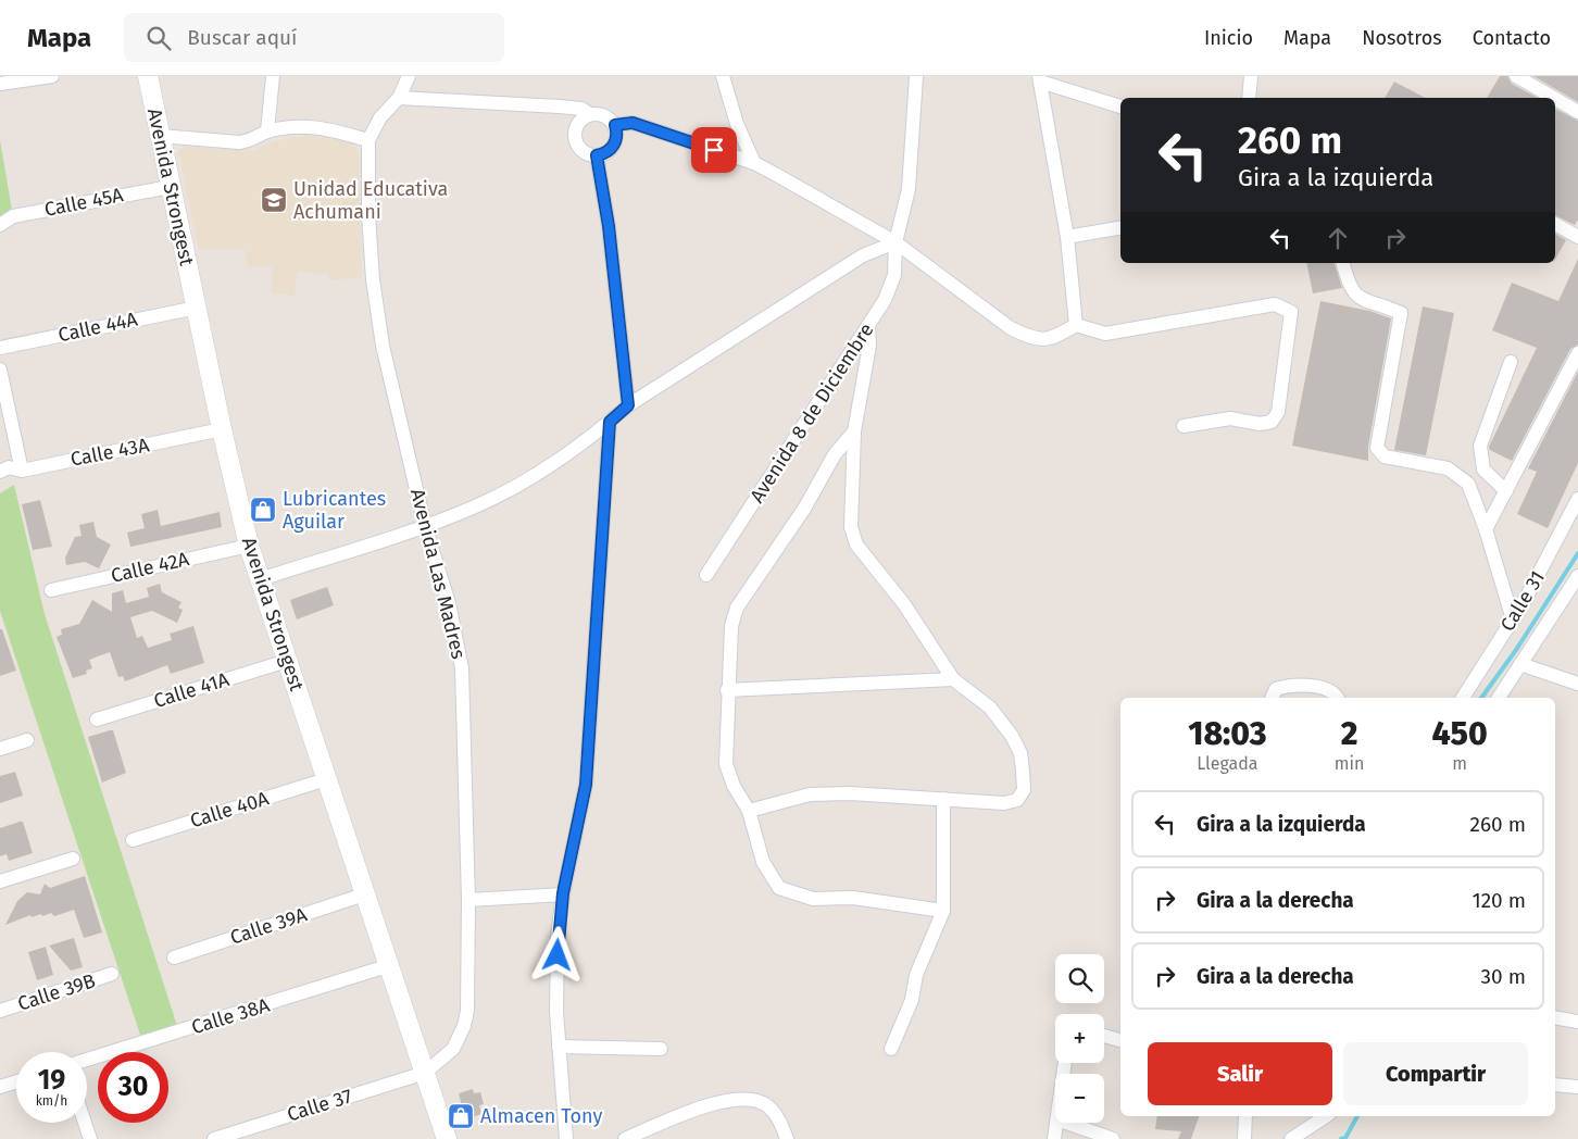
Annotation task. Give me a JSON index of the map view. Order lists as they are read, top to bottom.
{
  "streets": {
    "main road": ["Avenida Strongest"],
    "street": [
      "Calle 45A",
      "Calle 44A",
      "Avenida 8 de Diciembre",
      "Calle 43A",
      "Calle 42A",
      "Avenida Las Madres",
      "Calle 31",
      "Calle 41A",
      "Calle 40A",
      "Calle 39A",
      "Calle 39B",
      "Calle 38A",
      "Calle 37"
    ]
  },
  "crossings": [
    ["Avenida Strongest", "Calle 45A"],
    ["Avenida Strongest", "Calle 44A"],
    ["Avenida Strongest", "Calle 43A"],
    ["Avenida Strongest", "Calle 42A"],
    ["Avenida Strongest", "Avenida Las Madres"],
    ["Avenida Strongest", "Calle 41A"],
    ["Avenida Strongest", "Calle 40A"],
    ["Avenida Strongest", "Calle 39A"],
    ["Avenida Strongest", "Calle 38A"],
    ["Avenida Strongest", "Calle 37"],
    ["Avenida Las Madres", "Calle 37"]
  ],
  "places": {
    "school or university": ["Unidad Educativa Achumani"],
    "shop": ["Lubricantes Aguilar", "Almacen Tony"]
  },
  "page": {
    "header": "Mapa",
    "search": "Buscar aquí",
    "nav": [
      "Inicio",
      "Mapa",
      "Nosotros",
      "Contacto"
    ],
    "turn": ["260 m", "Gira a la izquierda"],
    "eta": [
      "18:03",
      "Llegada",
      "2",
      "min",
      "450",
      "m"
    ],
    "list": [
      {
        "name": "Gira a la izquierda",
        "value": "260 m"
      },
      {
        "name": "Gira a la derecha",
        "value": "120 m"
      },
      {
        "name": "Gira a la derecha",
        "value": "30 m"
      }
    ],
    "map_buttons": ["+", "−"],
    "buttons": ["Salir", "Compartir"],
    "speed": "19 km/h",
    "limit": "30"
  }
}
